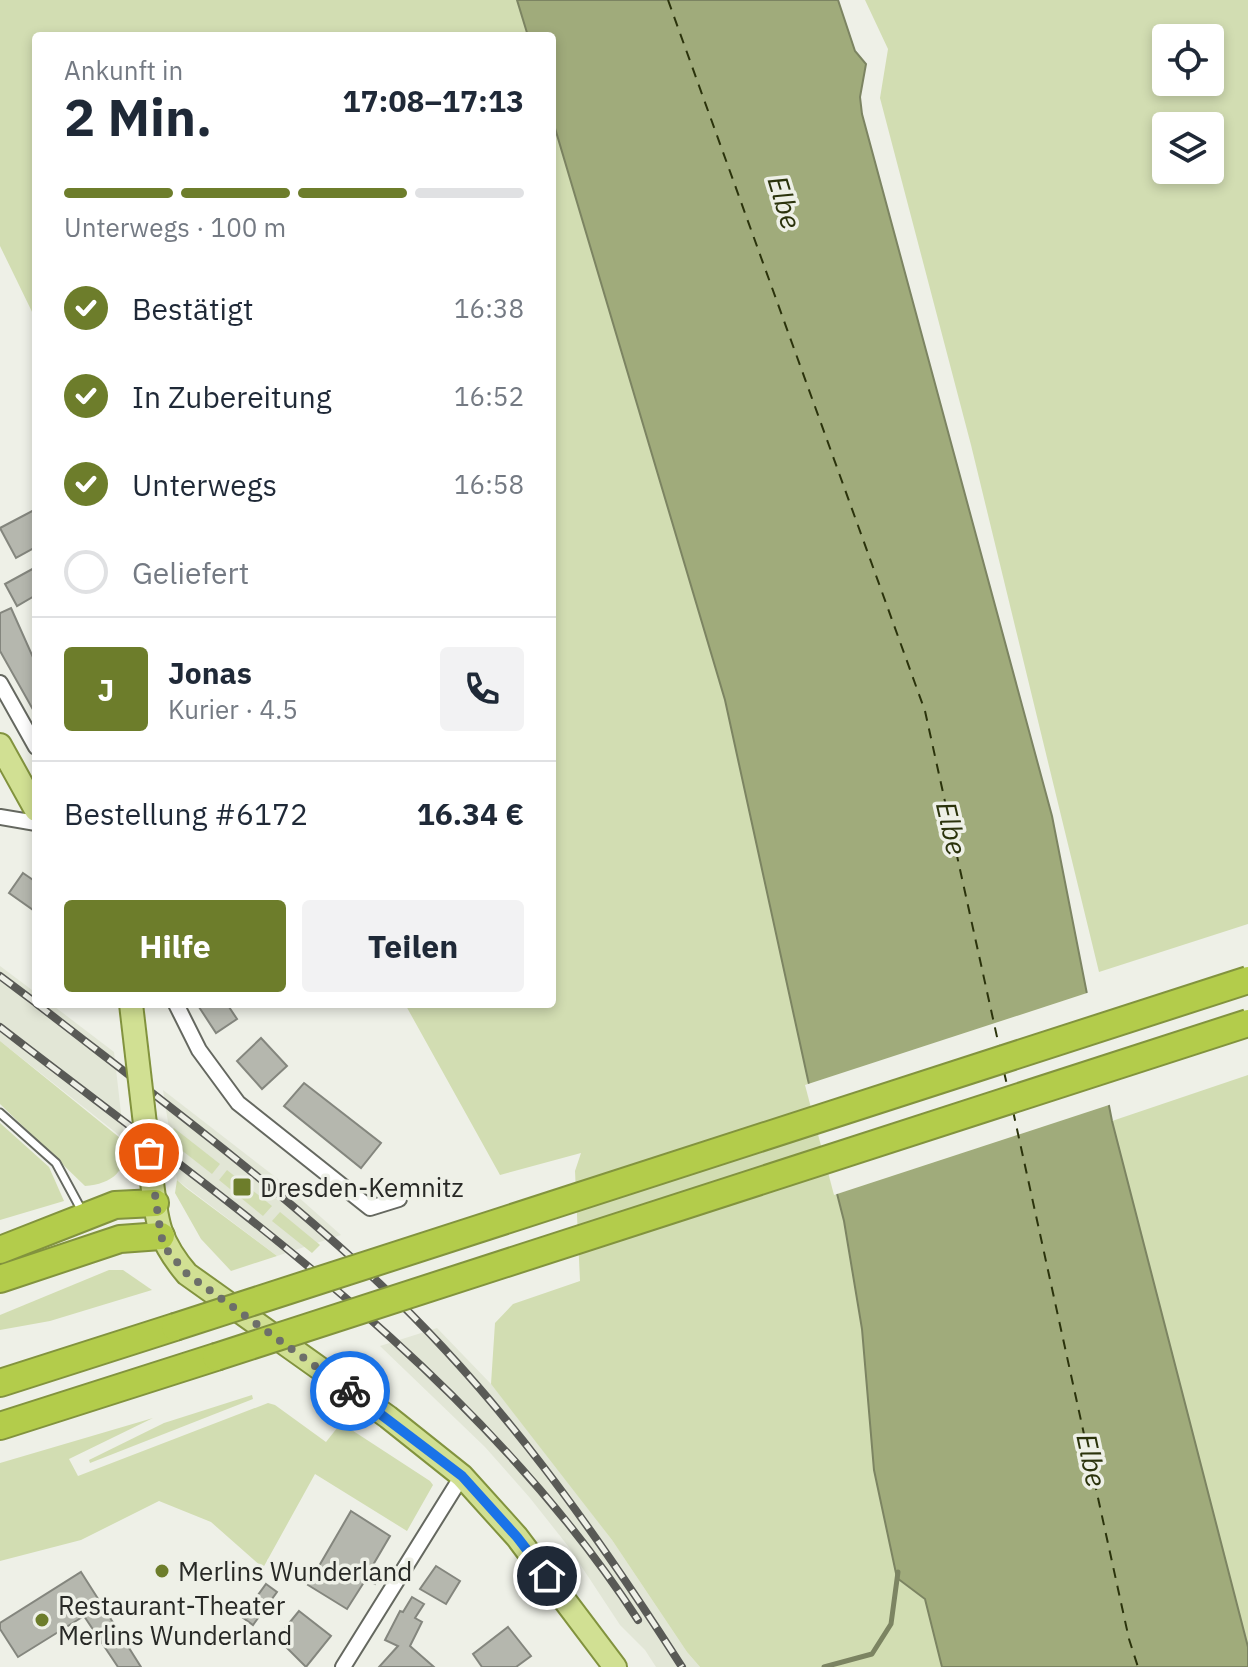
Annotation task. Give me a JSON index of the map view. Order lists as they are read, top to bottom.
{
  "water": ["Elbe"],
  "places": {
    "transit": ["Dresden-Kemnitz"],
    "other": ["Merlins Wunderland", "Restaurant-Theater Merlins Wunderland"]
  },
  "page": {
    "heading": ["2 Min.", "Ankunft in", "17:08–17:13"],
    "panel": [
      "Jonas",
      "Kurier · 4.5",
      "Bestellung #6172",
      "16.34 €"
    ],
    "bar": "Unterwegs · 100 m",
    "list": [
      ["Bestätigt", "16:38"],
      ["In Zubereitung", "16:52"],
      ["Unterwegs", "16:58"],
      "Geliefert"
    ],
    "round": "J",
    "buttons": ["Hilfe", "Teilen"]
  }
}
